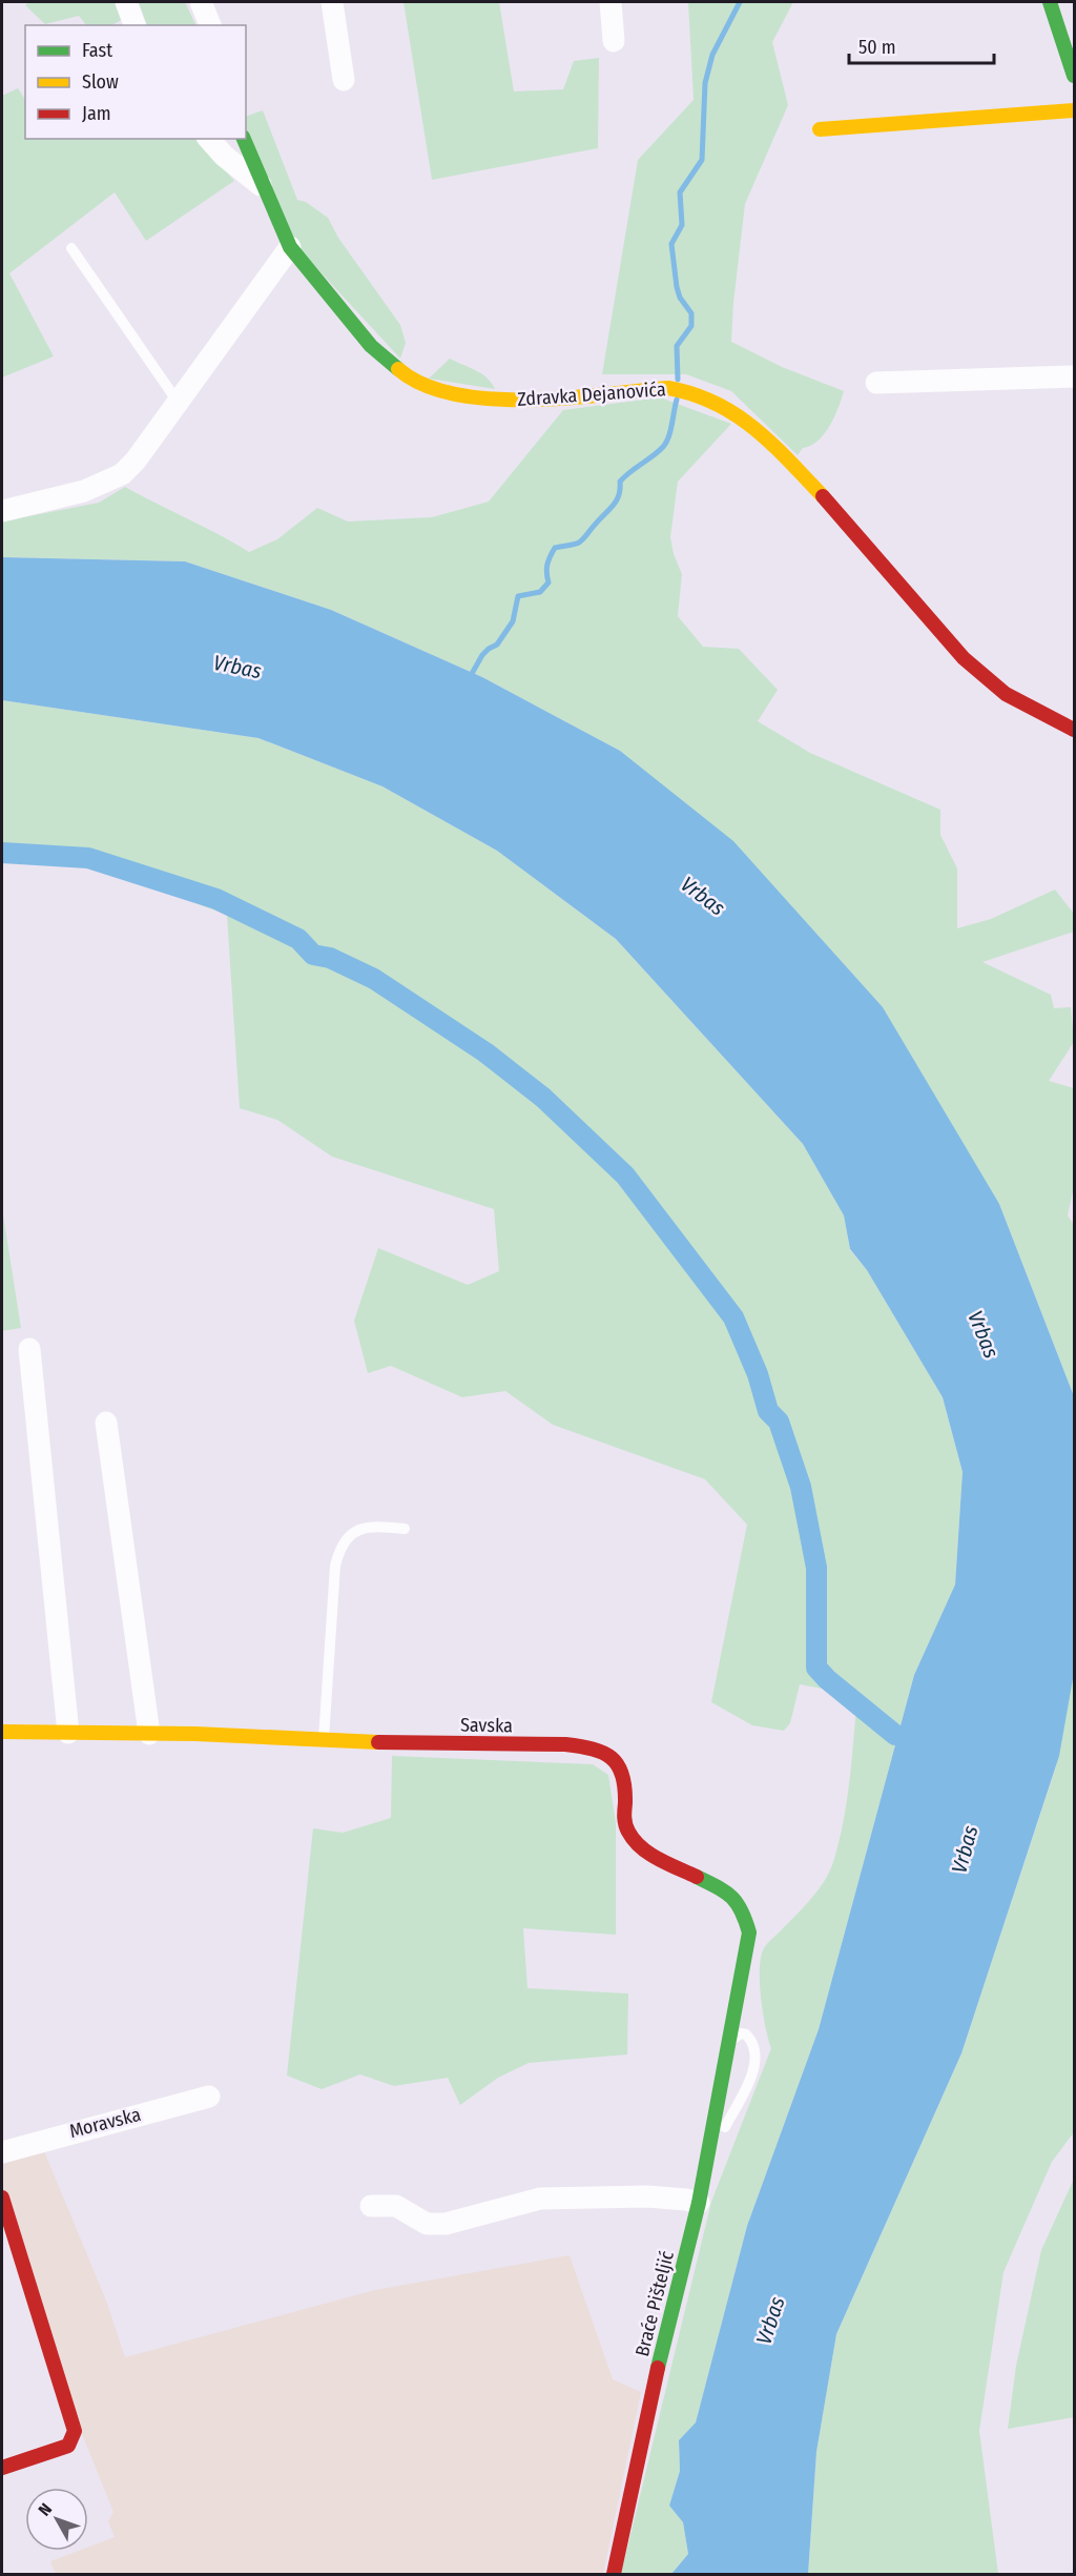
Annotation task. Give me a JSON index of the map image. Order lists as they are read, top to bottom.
{
  "streets": {
    "street": [
      "Zdravka Dejanovića",
      "Savska",
      "Moravska",
      "Braće Pišteljić"
    ]
  },
  "crossings": [
    ["Savska", "Braće Pišteljić"]
  ],
  "water": ["Vrbas"],
  "legend": ["Fast", "Slow", "Jam"],
  "scale_bar": "50 m",
  "north": "top left"
}
